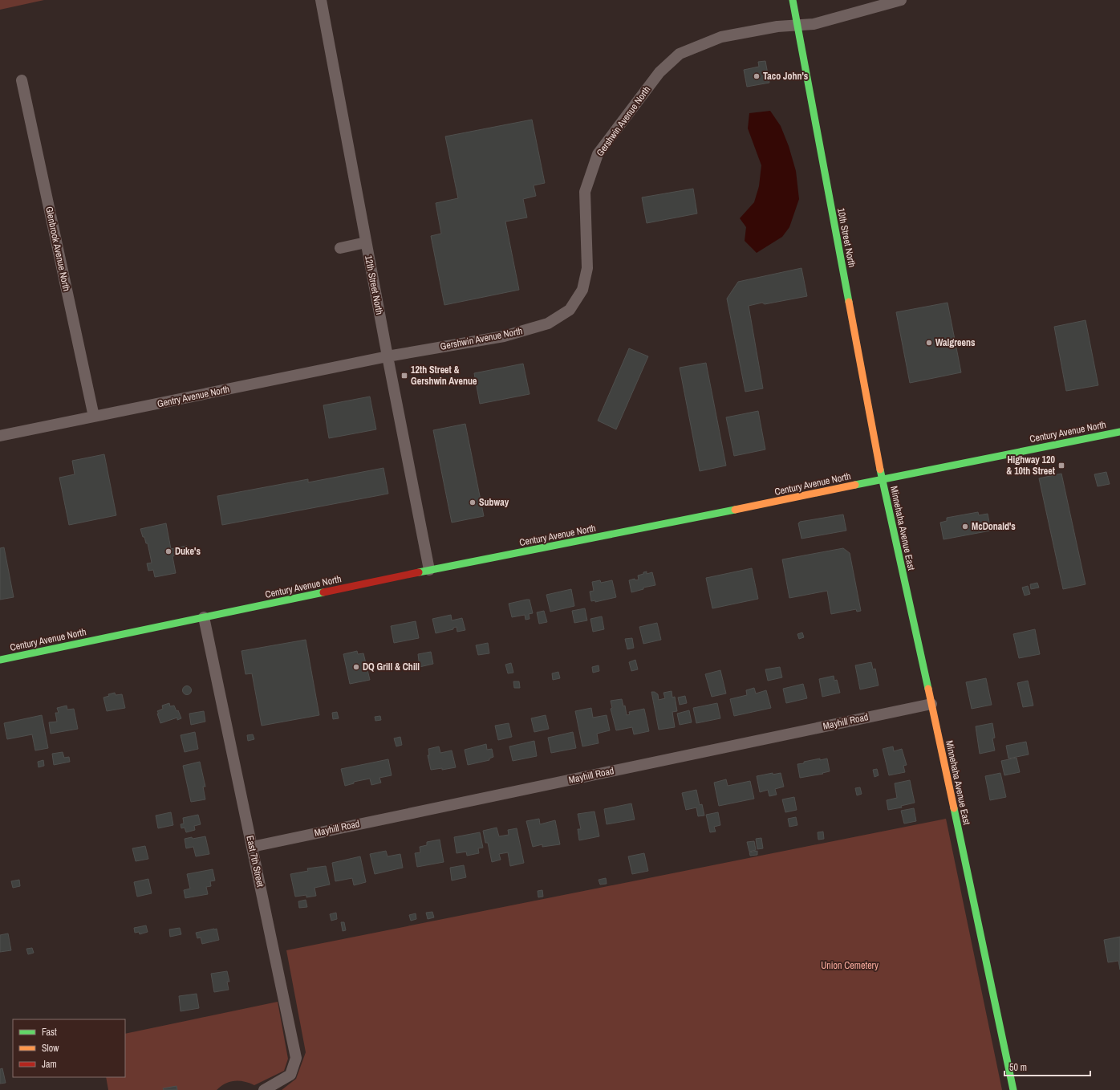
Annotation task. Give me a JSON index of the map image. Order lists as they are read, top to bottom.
{
  "streets": {
    "main road": ["10th Street North", "Century Avenue North", "Minnehaha Avenue East"],
    "street": [
      "Gershwin Avenue North",
      "Glenbrook Avenue North",
      "12th Street North",
      "Gentry Avenue North",
      "Mayhill Road",
      "East 7th Street"
    ]
  },
  "crossings": [
    ["Gershwin Avenue North", "10th Street North"],
    ["Gershwin Avenue North", "12th Street North"],
    ["Gershwin Avenue North", "Gentry Avenue North"],
    ["10th Street North", "Century Avenue North"],
    ["10th Street North", "Minnehaha Avenue East"],
    ["Glenbrook Avenue North", "Gentry Avenue North"],
    ["12th Street North", "Gentry Avenue North"],
    ["12th Street North", "Century Avenue North"],
    ["Century Avenue North", "Minnehaha Avenue East"],
    ["Century Avenue North", "East 7th Street"],
    ["Minnehaha Avenue East", "Mayhill Road"],
    ["Mayhill Road", "East 7th Street"]
  ],
  "parks": ["Union Cemetery"],
  "places": {
    "other": [
      "Taco John's",
      "Walgreens",
      "Subway",
      "McDonald's",
      "Duke's",
      "DQ Grill & Chill"
    ],
    "transit": ["12th Street & Gershwin Avenue", "Highway 120 & 10th Street"]
  },
  "legend": ["Fast", "Slow", "Jam"],
  "scale_bar": "50 m"
}
